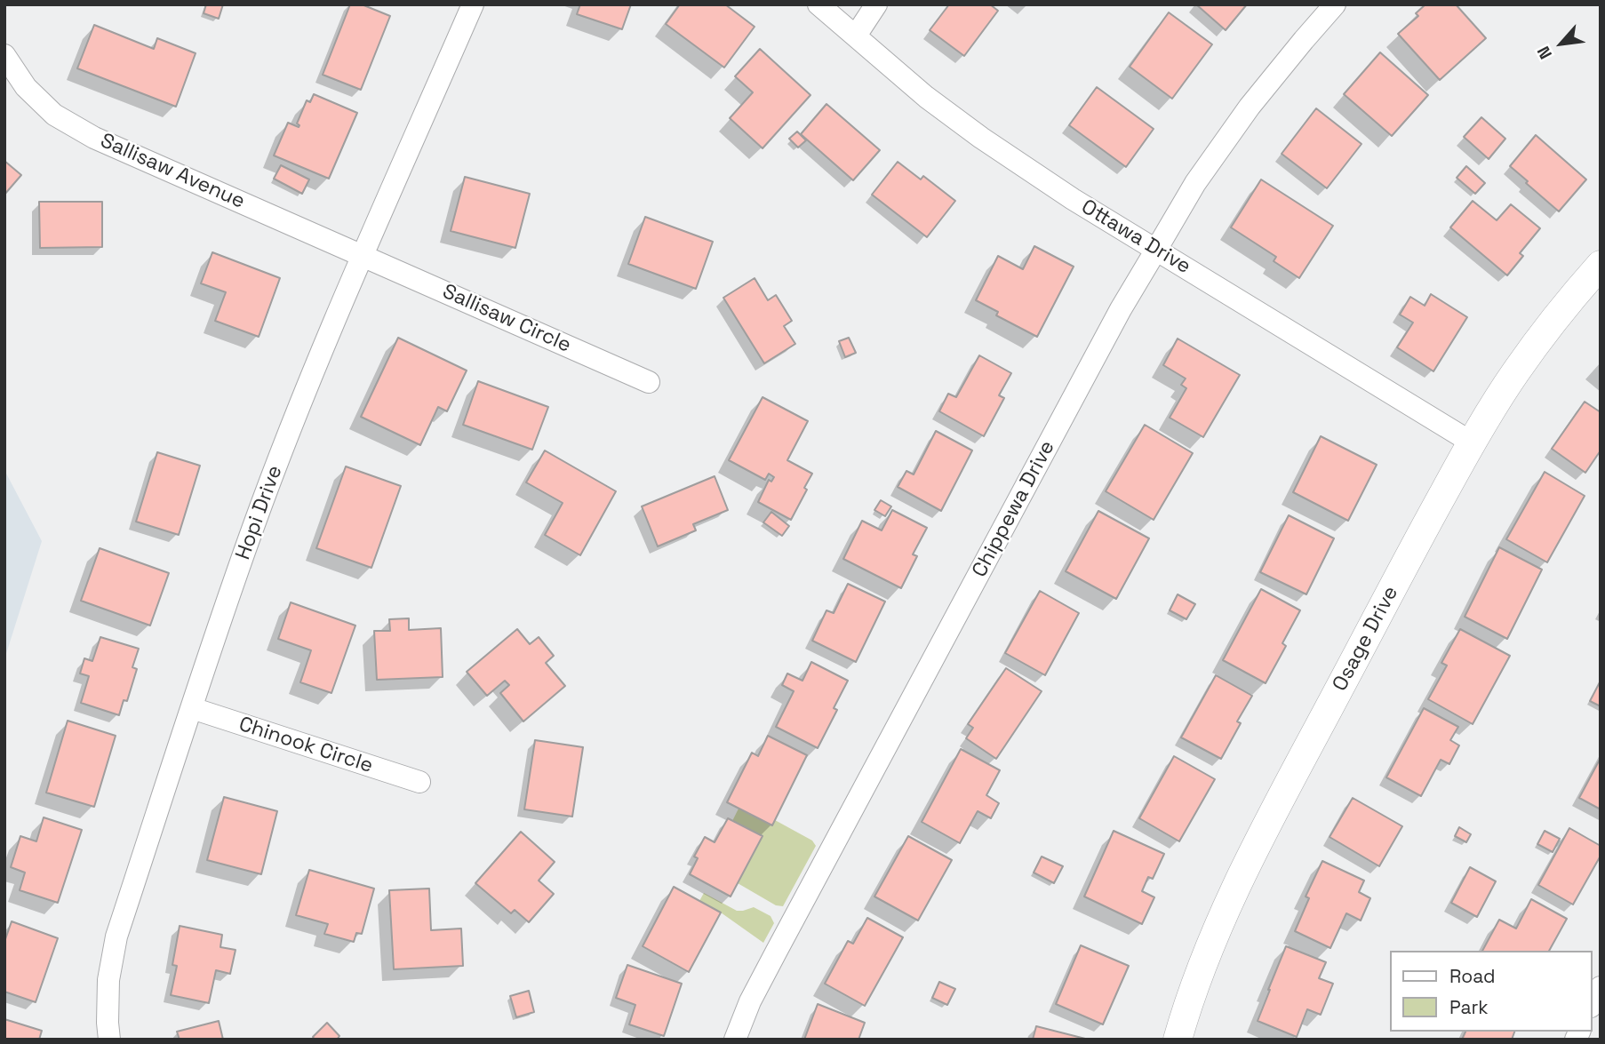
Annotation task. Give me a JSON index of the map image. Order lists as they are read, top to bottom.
{
  "streets": {
    "street": [
      "Sallisaw Avenue",
      "Ottawa Drive",
      "Sallisaw Circle",
      "Chippewa Drive",
      "Hopi Drive",
      "Osage Drive",
      "Chinook Circle"
    ]
  },
  "crossings": [
    ["Sallisaw Avenue", "Sallisaw Circle"],
    ["Sallisaw Avenue", "Hopi Drive"],
    ["Ottawa Drive", "Chippewa Drive"],
    ["Ottawa Drive", "Osage Drive"],
    ["Sallisaw Circle", "Hopi Drive"],
    ["Hopi Drive", "Chinook Circle"]
  ],
  "legend": ["Road", "Park"],
  "north": "bottom left"
}
